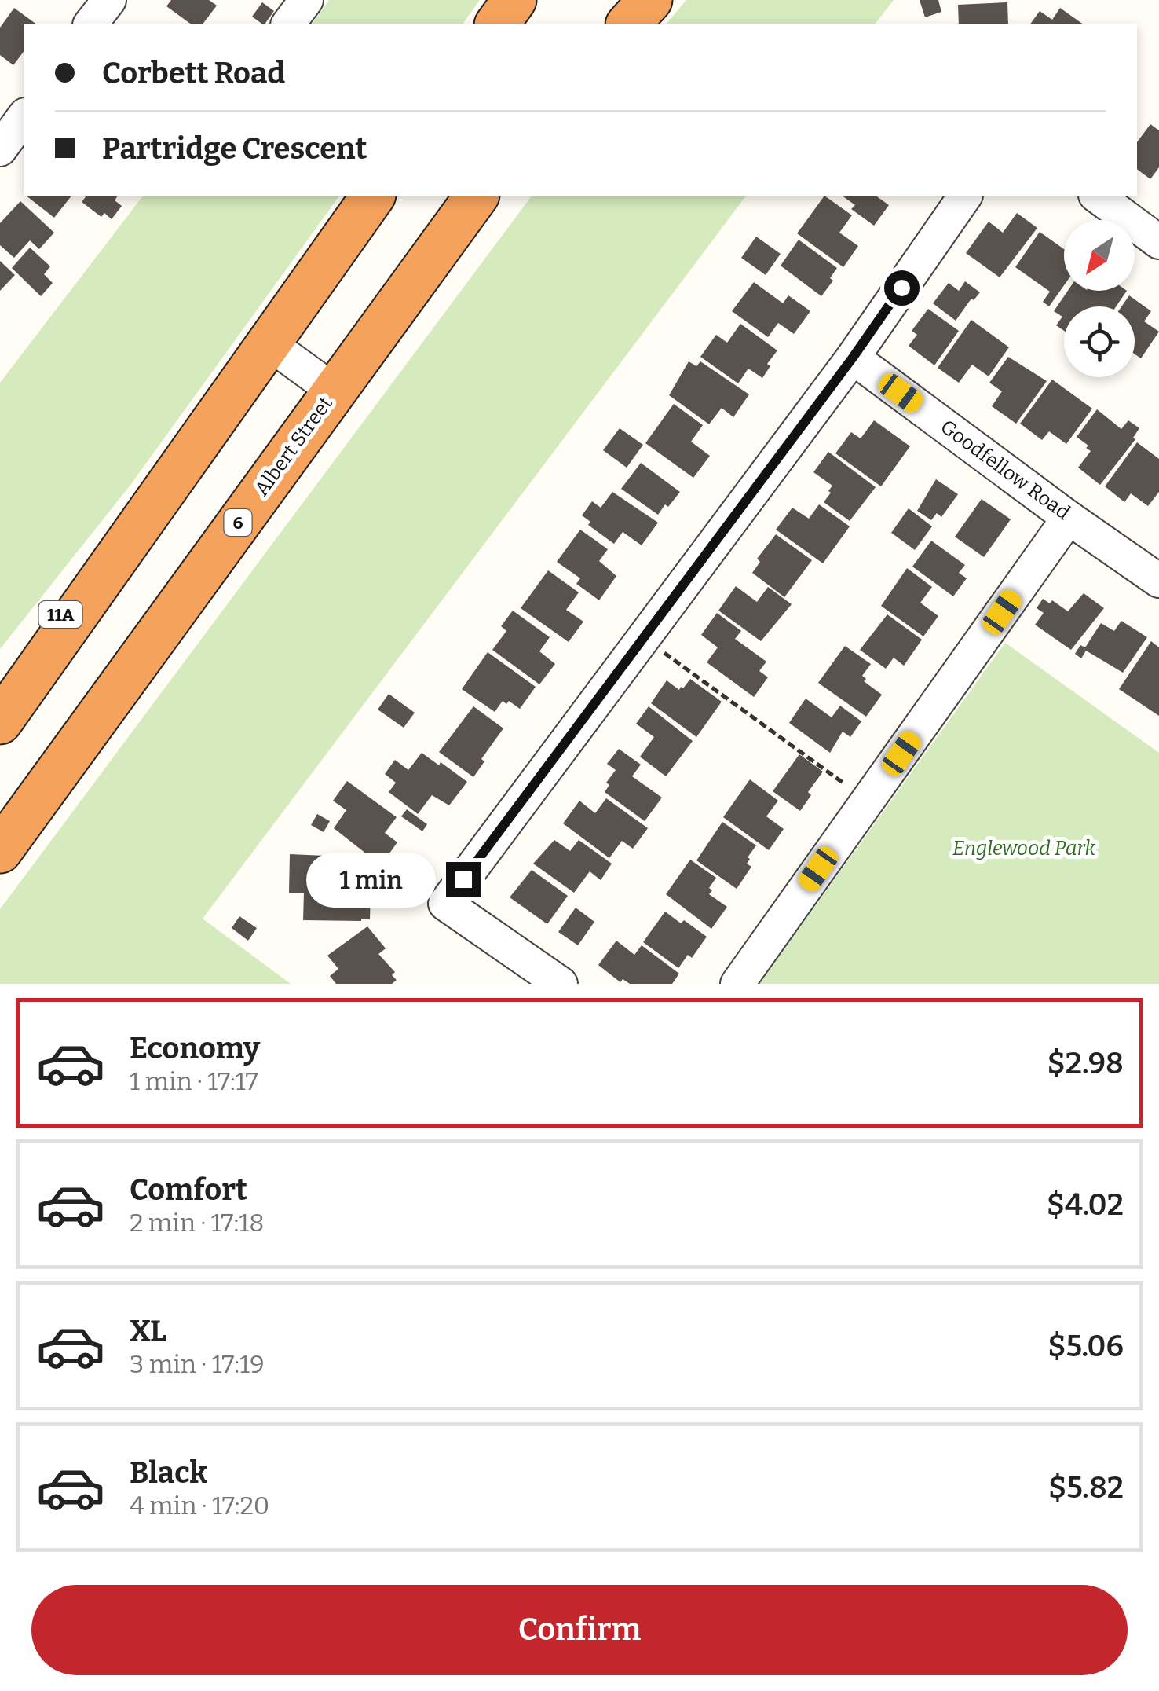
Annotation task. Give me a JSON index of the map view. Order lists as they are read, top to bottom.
{
  "streets": {
    "highway": ["Albert Street", "6", "11A"],
    "street": ["Goodfellow Road"]
  },
  "parks": ["Englewood Park"],
  "north": "bottom left",
  "page": {
    "banner": ["Corbett Road", "Partridge Crescent"],
    "bubble": "1 min",
    "list": [
      {
        "name": "Economy",
        "note": "1 min · 17:17",
        "value": "$2.98"
      },
      {
        "name": "Comfort",
        "note": "2 min · 17:18",
        "value": "$4.02"
      },
      {
        "name": "XL",
        "note": "3 min · 17:19",
        "value": "$5.06"
      },
      {
        "name": "Black",
        "note": "4 min · 17:20",
        "value": "$5.82"
      }
    ],
    "buttons": "Confirm"
  }
}
